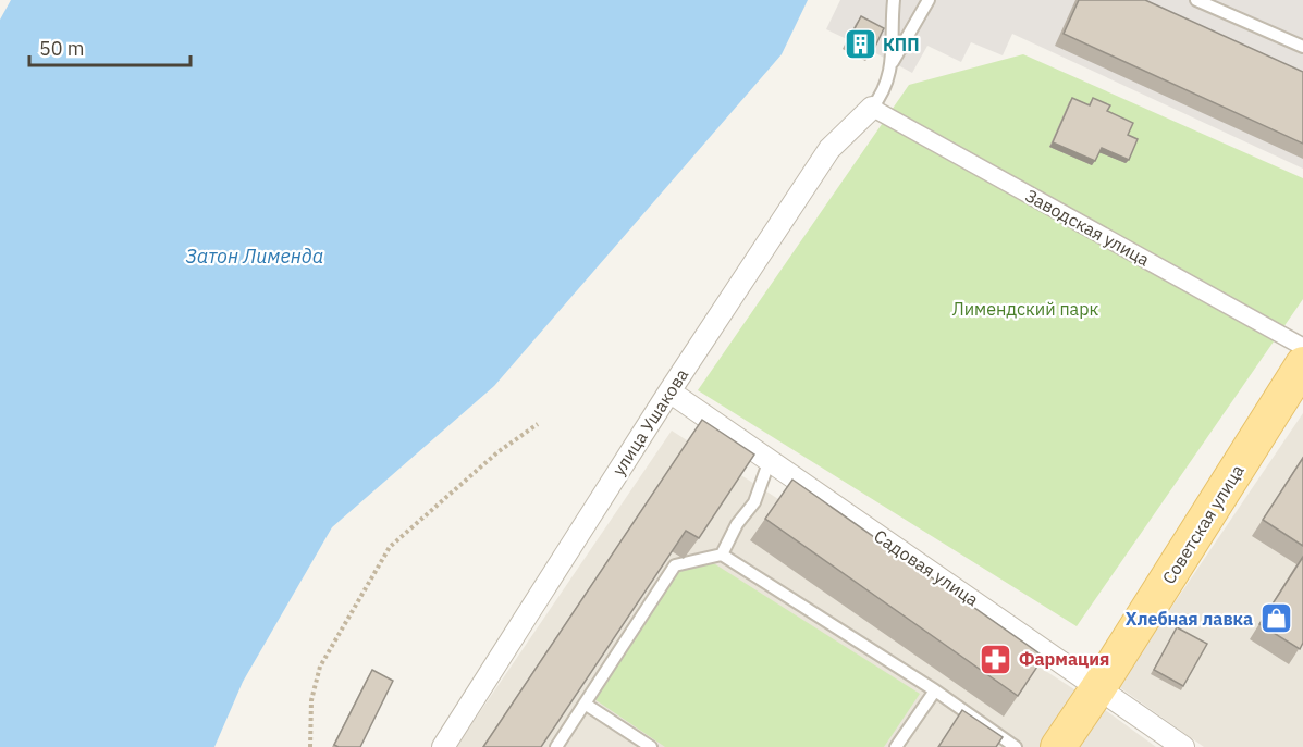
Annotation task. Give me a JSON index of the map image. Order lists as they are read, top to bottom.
{
  "streets": {
    "main road": ["Советская улица"],
    "street": ["Заводская улица", "улица Ушакова", "Садовая улица"]
  },
  "crossings": [
    ["Заводская улица", "улица Ушакова"],
    ["Заводская улица", "Советская улица"],
    ["улица Ушакова", "Садовая улица"],
    ["Советская улица", "Садовая улица"]
  ],
  "water": ["Затон Лименда"],
  "parks": ["Лимендский парк"],
  "places": {
    "building": ["КПП"],
    "shop": ["Хлебная лавка"],
    "pharmacy": ["Фармация"]
  },
  "scale_bar": "50 m"
}
